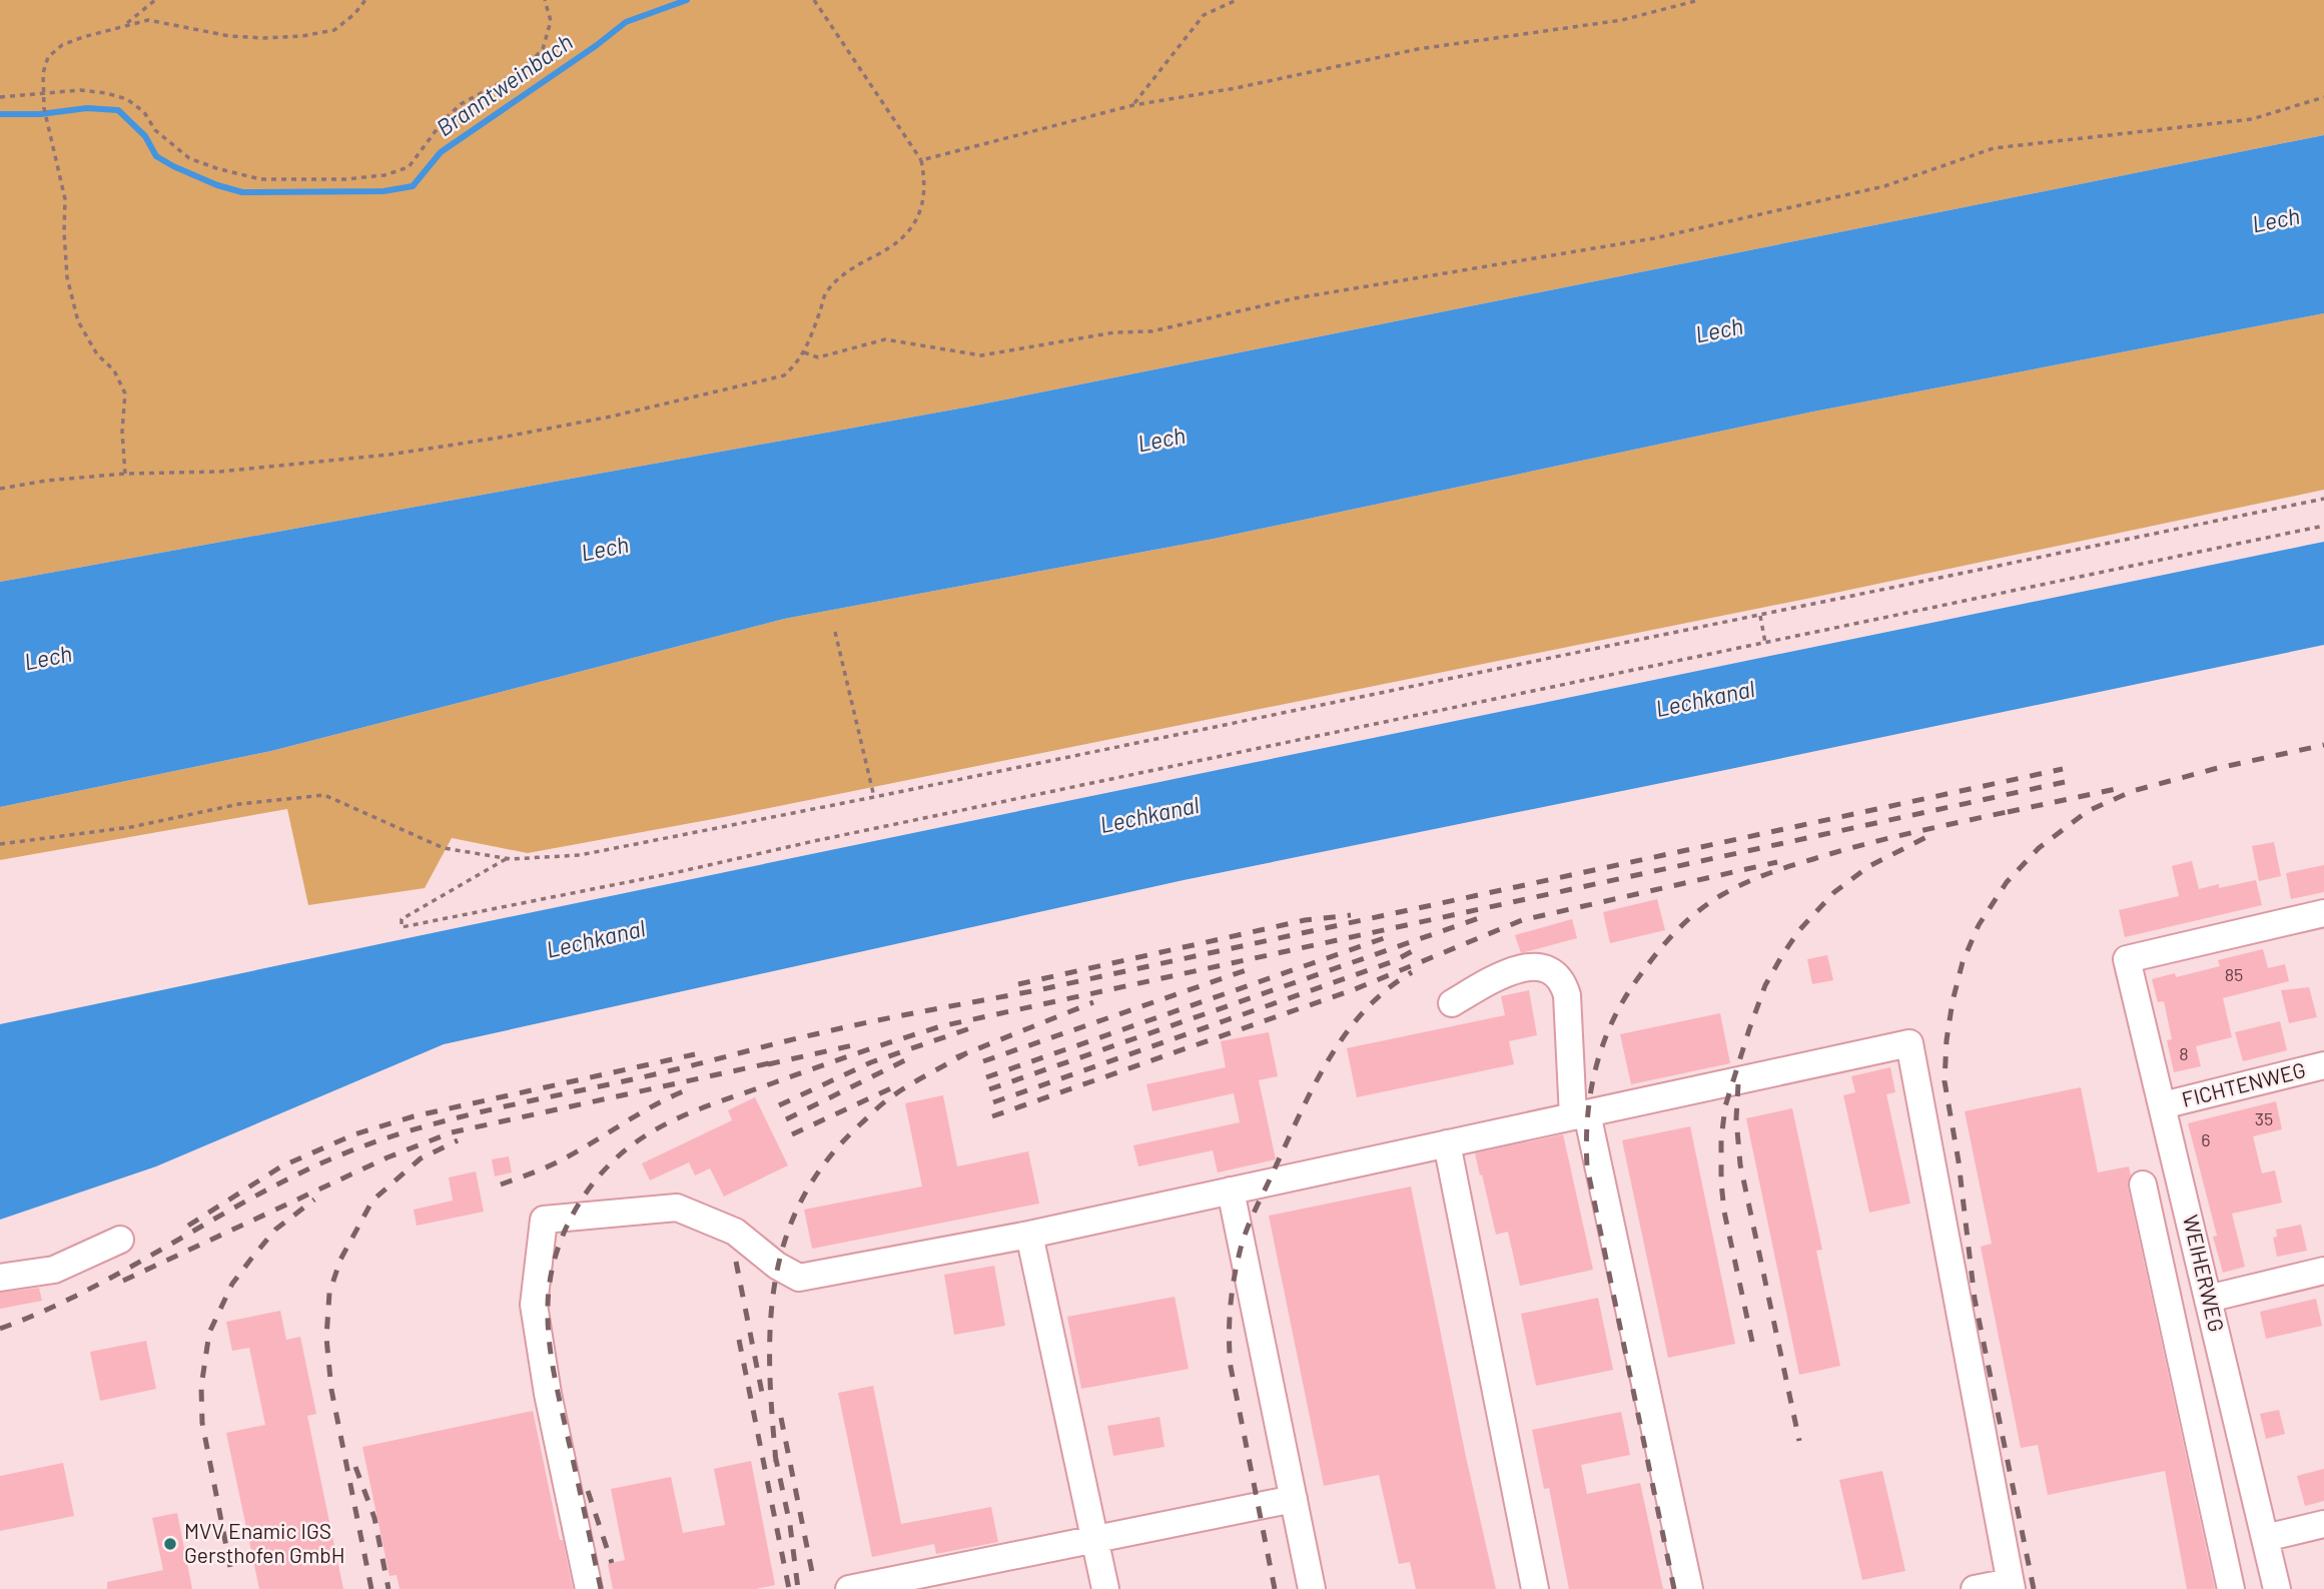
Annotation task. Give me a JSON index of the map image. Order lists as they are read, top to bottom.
{
  "streets": {
    "street": ["FICHTENWEG", "WEIHERWEG"]
  },
  "crossings": [
    ["FICHTENWEG", "WEIHERWEG"]
  ],
  "water": ["Branntweinbach", "Lech", "Lechkanal"],
  "places": ["MVV Enamic IGS Gersthofen GmbH"],
  "house_numbers": [
    "85",
    "8",
    "35",
    "6"
  ]
}
